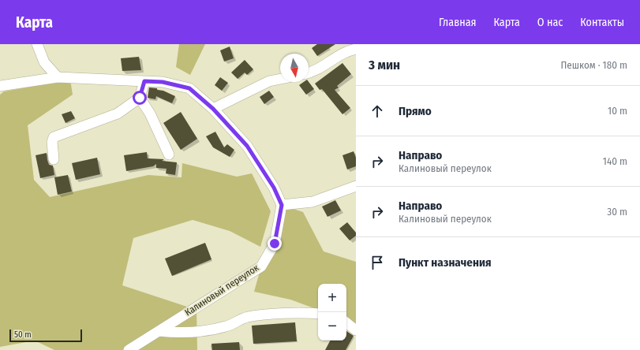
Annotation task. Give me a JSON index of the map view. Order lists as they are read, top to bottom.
{
  "streets": {
    "street": ["Калиновый переулок"]
  },
  "scale_bar": "50 m",
  "north": "bottom",
  "page": {
    "header": "Карта",
    "nav": [
      "Главная",
      "Карта",
      "О нас",
      "Контакты"
    ],
    "heading": ["3 мин", "Пешком · 180 m"],
    "list": [
      ["Прямо", "10 m"],
      ["Направо", "Калиновый переулок", "140 m"],
      ["Направо", "Калиновый переулок", "30 m"],
      "Пункт назначения"
    ],
    "map_buttons": ["+", "−"],
    "scale": "50 m"
  }
}
